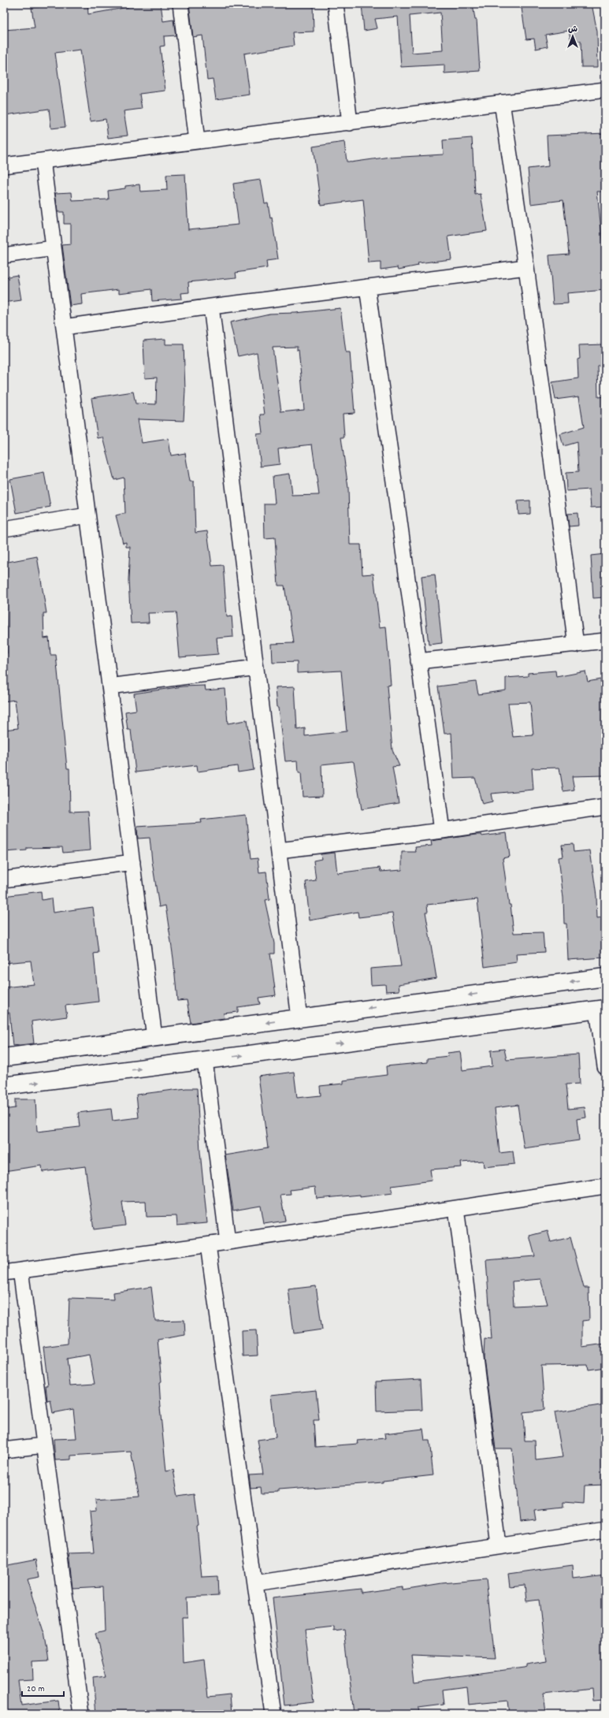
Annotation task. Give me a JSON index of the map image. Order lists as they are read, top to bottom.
{
  "scale_bar": "20 m",
  "north": "top"
}
